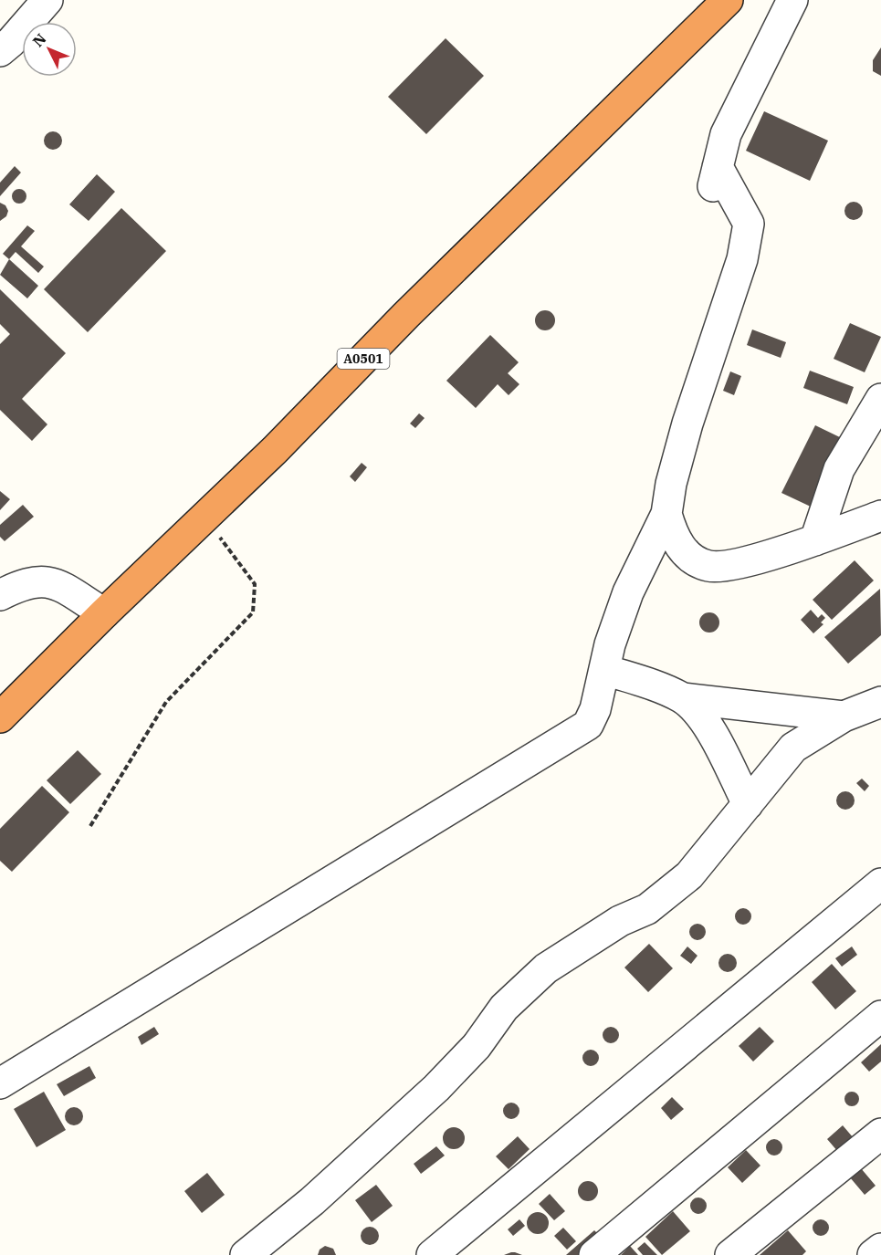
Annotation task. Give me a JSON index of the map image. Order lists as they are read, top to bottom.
{
  "streets": {
    "highway": ["A0501"]
  },
  "north": "top left"
}
